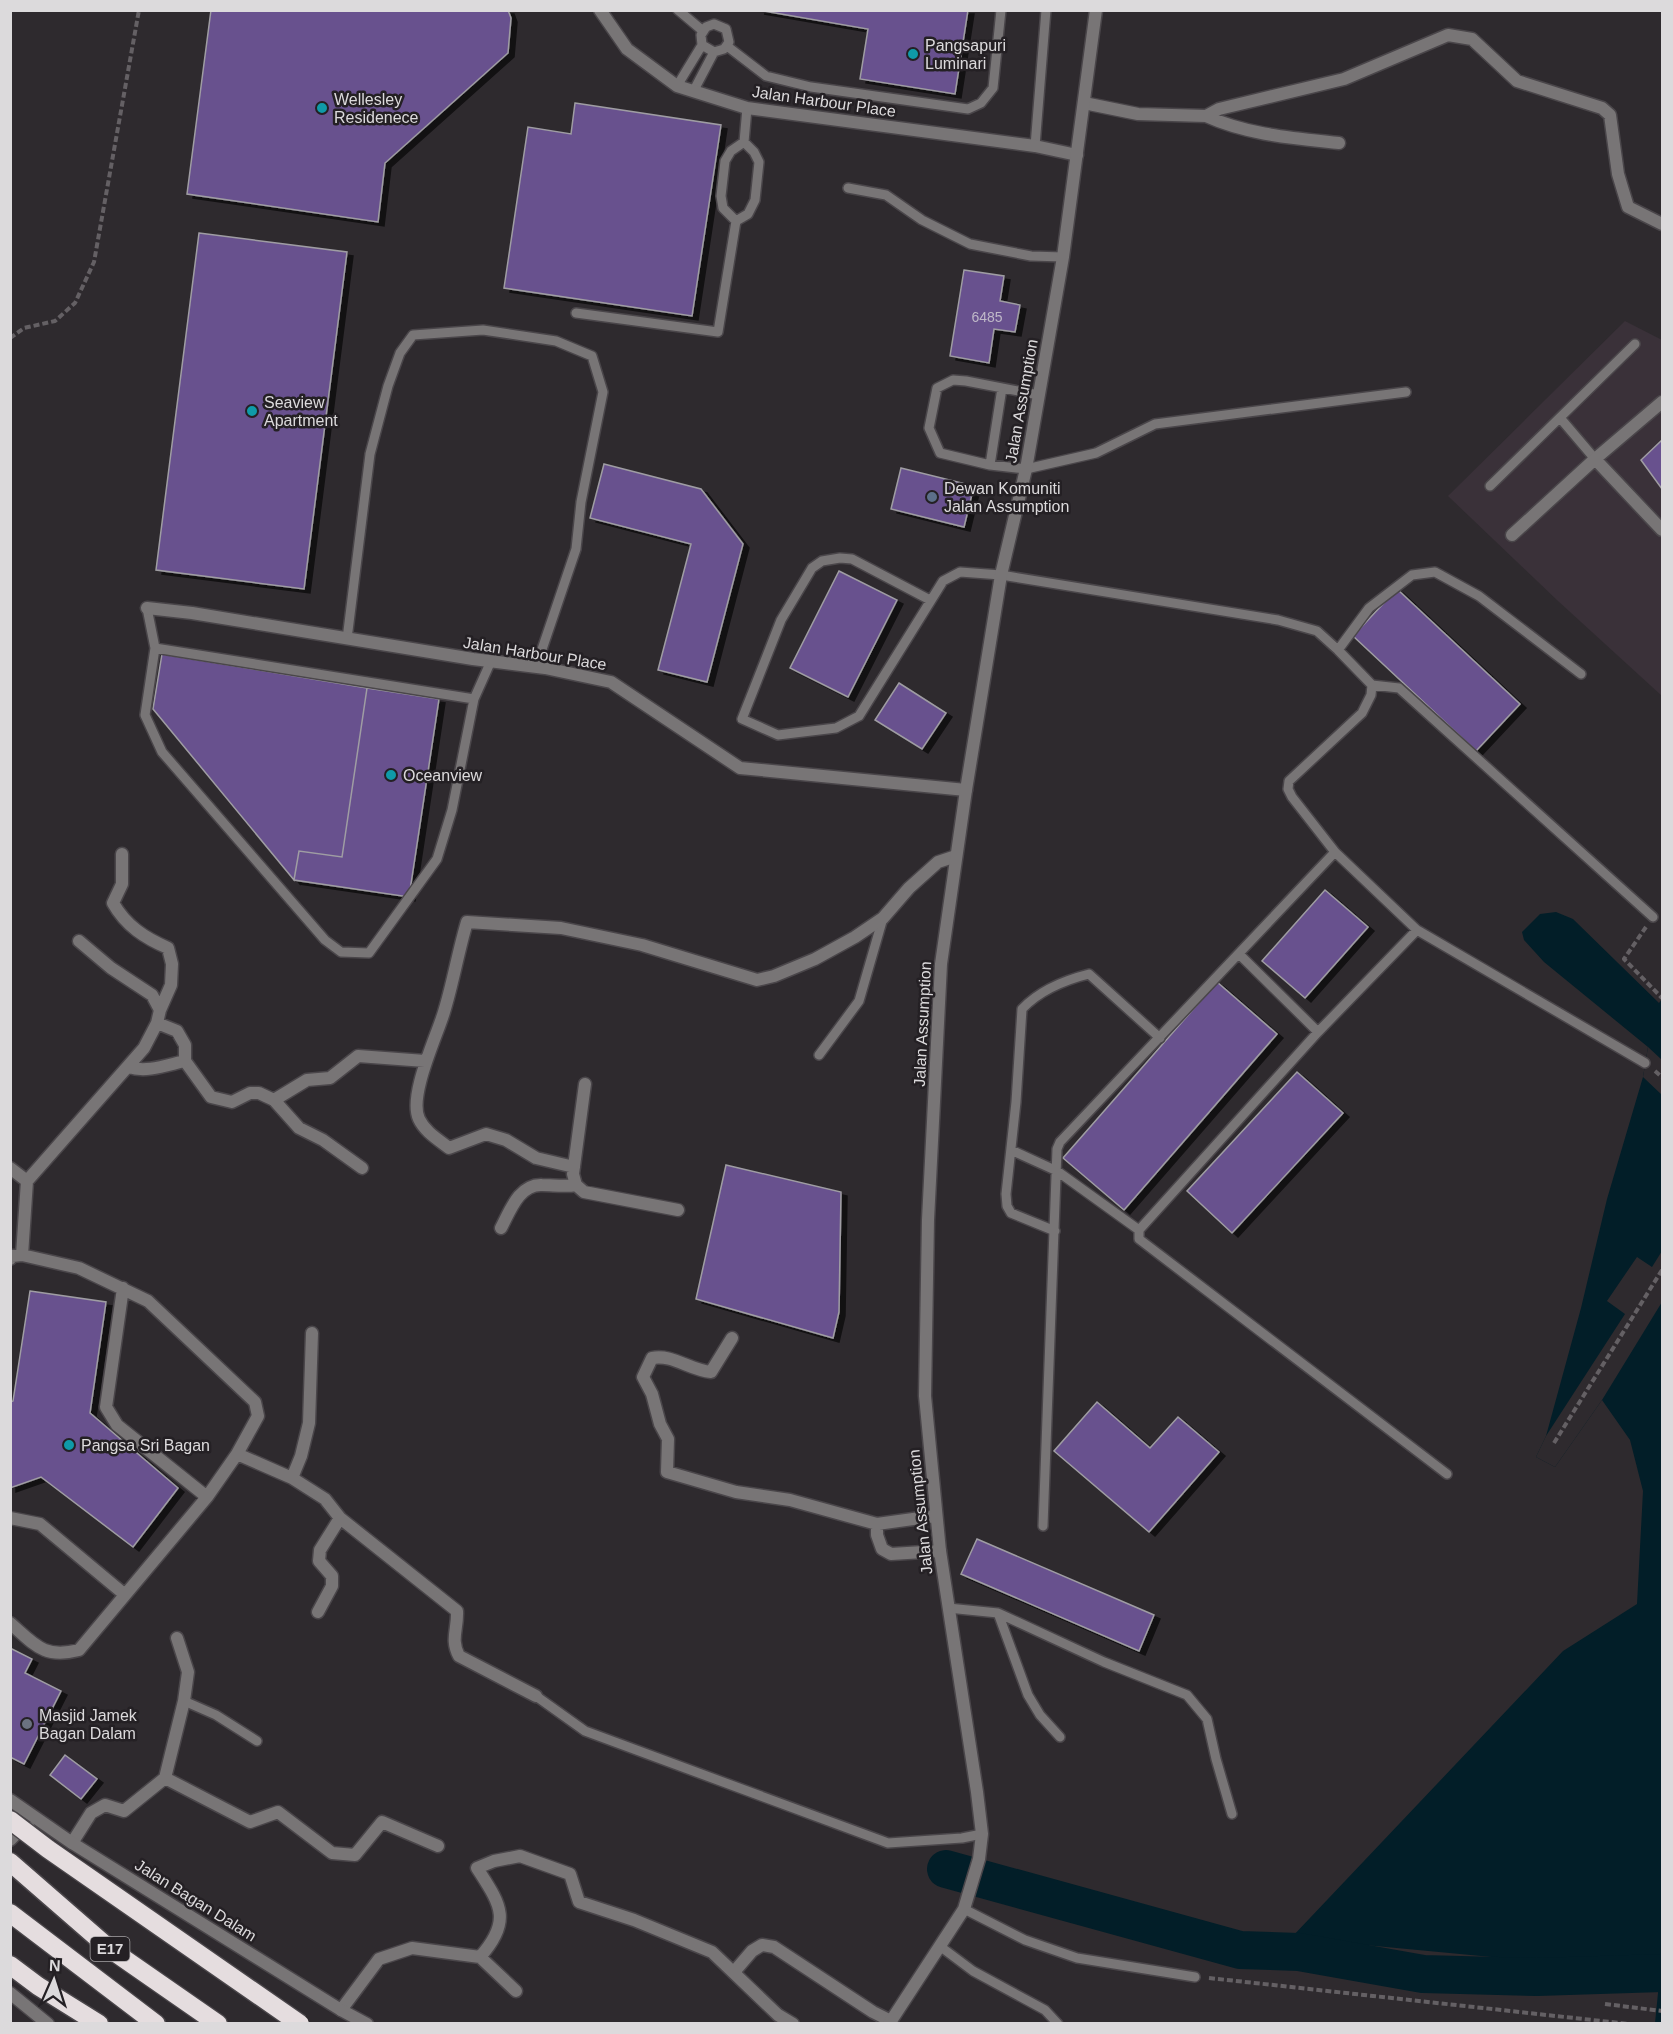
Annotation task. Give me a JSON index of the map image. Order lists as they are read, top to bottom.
{
  "streets": {
    "highway": ["E17"],
    "street": ["Jalan Harbour Place", "Jalan Assumption", "Jalan Bagan Dalam"]
  },
  "crossings": [
    ["Jalan Harbour Place", "Jalan Assumption"]
  ],
  "places": [
    "Pangsapuri Luminari",
    "Wellesley Residenece",
    "Seaview Apartment",
    "Dewan Komuniti Jalan Assumption",
    "Oceanview",
    "Pangsa Sri Bagan",
    "Masjid Jamek Bagan Dalam"
  ],
  "house_numbers": ["6485"],
  "north": "top"
}
